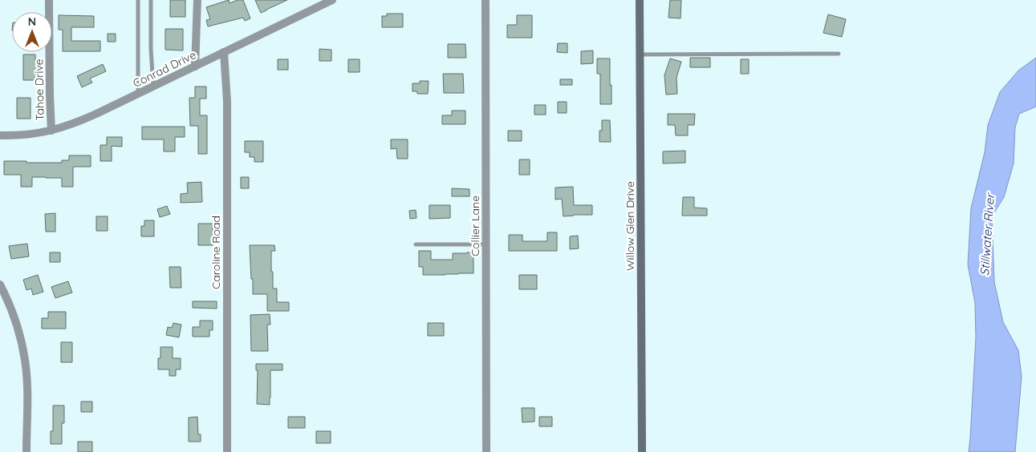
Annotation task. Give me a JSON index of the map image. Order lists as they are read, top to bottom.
{
  "streets": {
    "main road": ["Willow Glen Drive"],
    "street": [
      "Conrad Drive",
      "Tahoe Drive",
      "Collier Lane",
      "Caroline Road"
    ]
  },
  "crossings": [
    ["Conrad Drive", "Tahoe Drive"],
    ["Conrad Drive", "Caroline Road"]
  ],
  "water": ["Stillwater River"],
  "north": "top"
}
